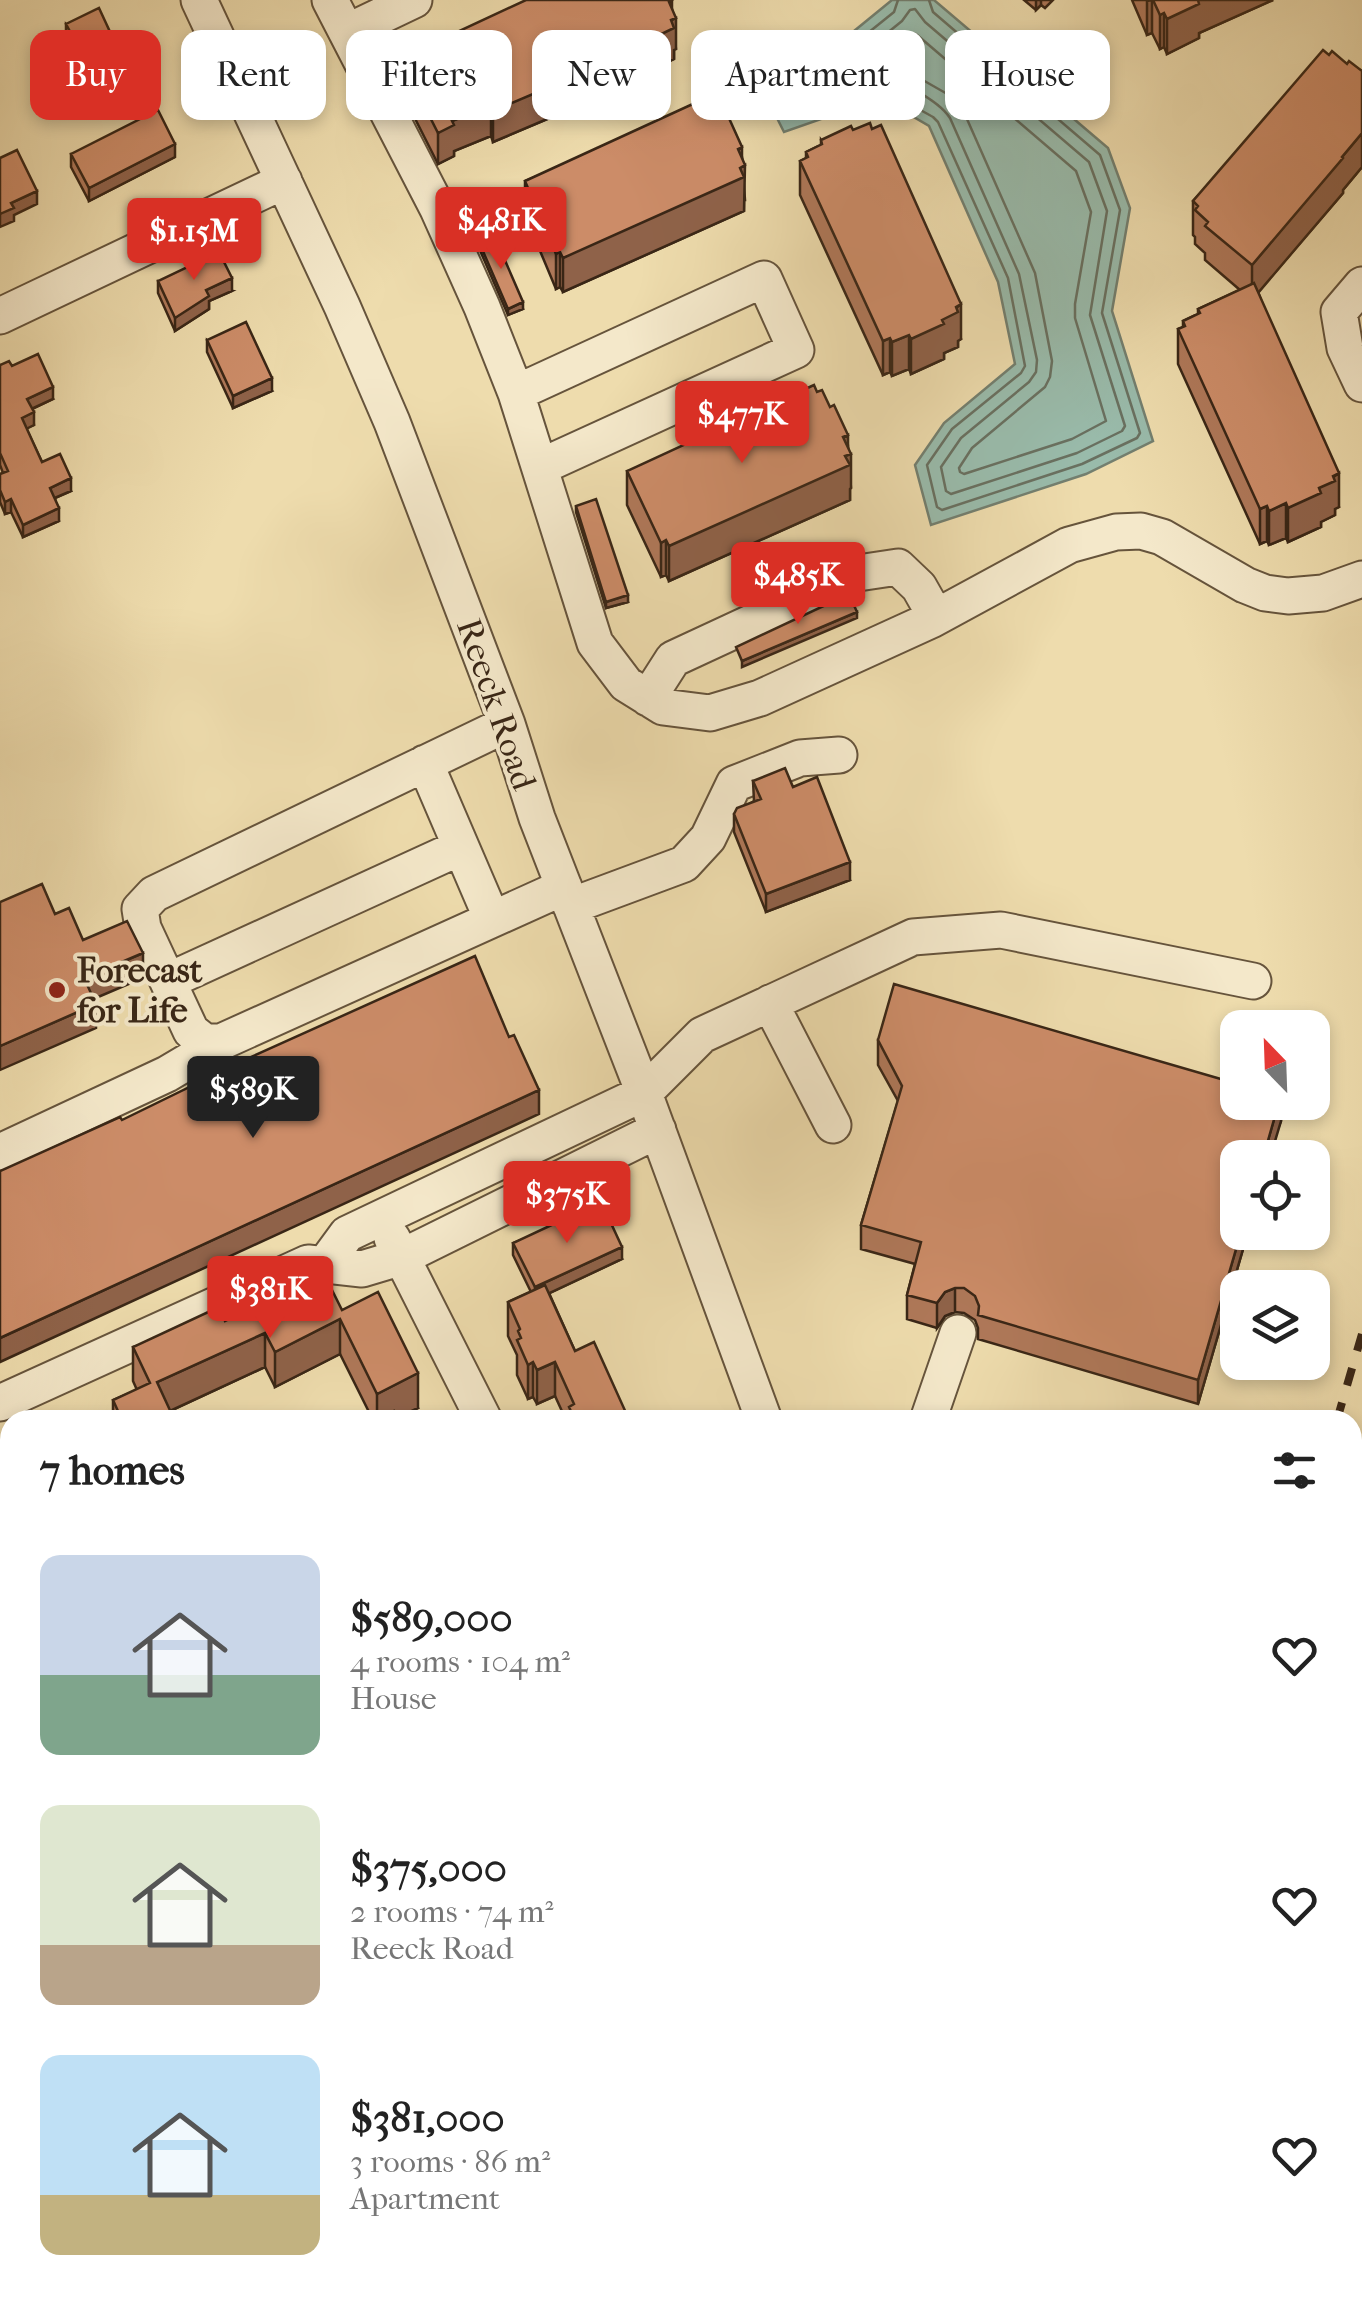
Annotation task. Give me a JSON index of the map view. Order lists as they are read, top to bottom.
{
  "streets": {
    "street": ["Reeck Road"]
  },
  "places": ["Forecast for Life"],
  "north": "top left",
  "page": {
    "chip": [
      "Buy",
      "Rent",
      "Filters",
      "New",
      "Apartment",
      "House"
    ],
    "price": [
      "$481K",
      "$1.15M",
      "$477K",
      "$485K",
      "$589K",
      "$375K",
      "$381K"
    ],
    "heading": "7 homes",
    "list": [
      {
        "name": "$589,000",
        "note": "4 rooms · 104 m² · House"
      },
      {
        "name": "$375,000",
        "note": "2 rooms · 74 m² · Reeck Road"
      },
      {
        "name": "$381,000",
        "note": "3 rooms · 86 m² · Apartment"
      }
    ]
  }
}
